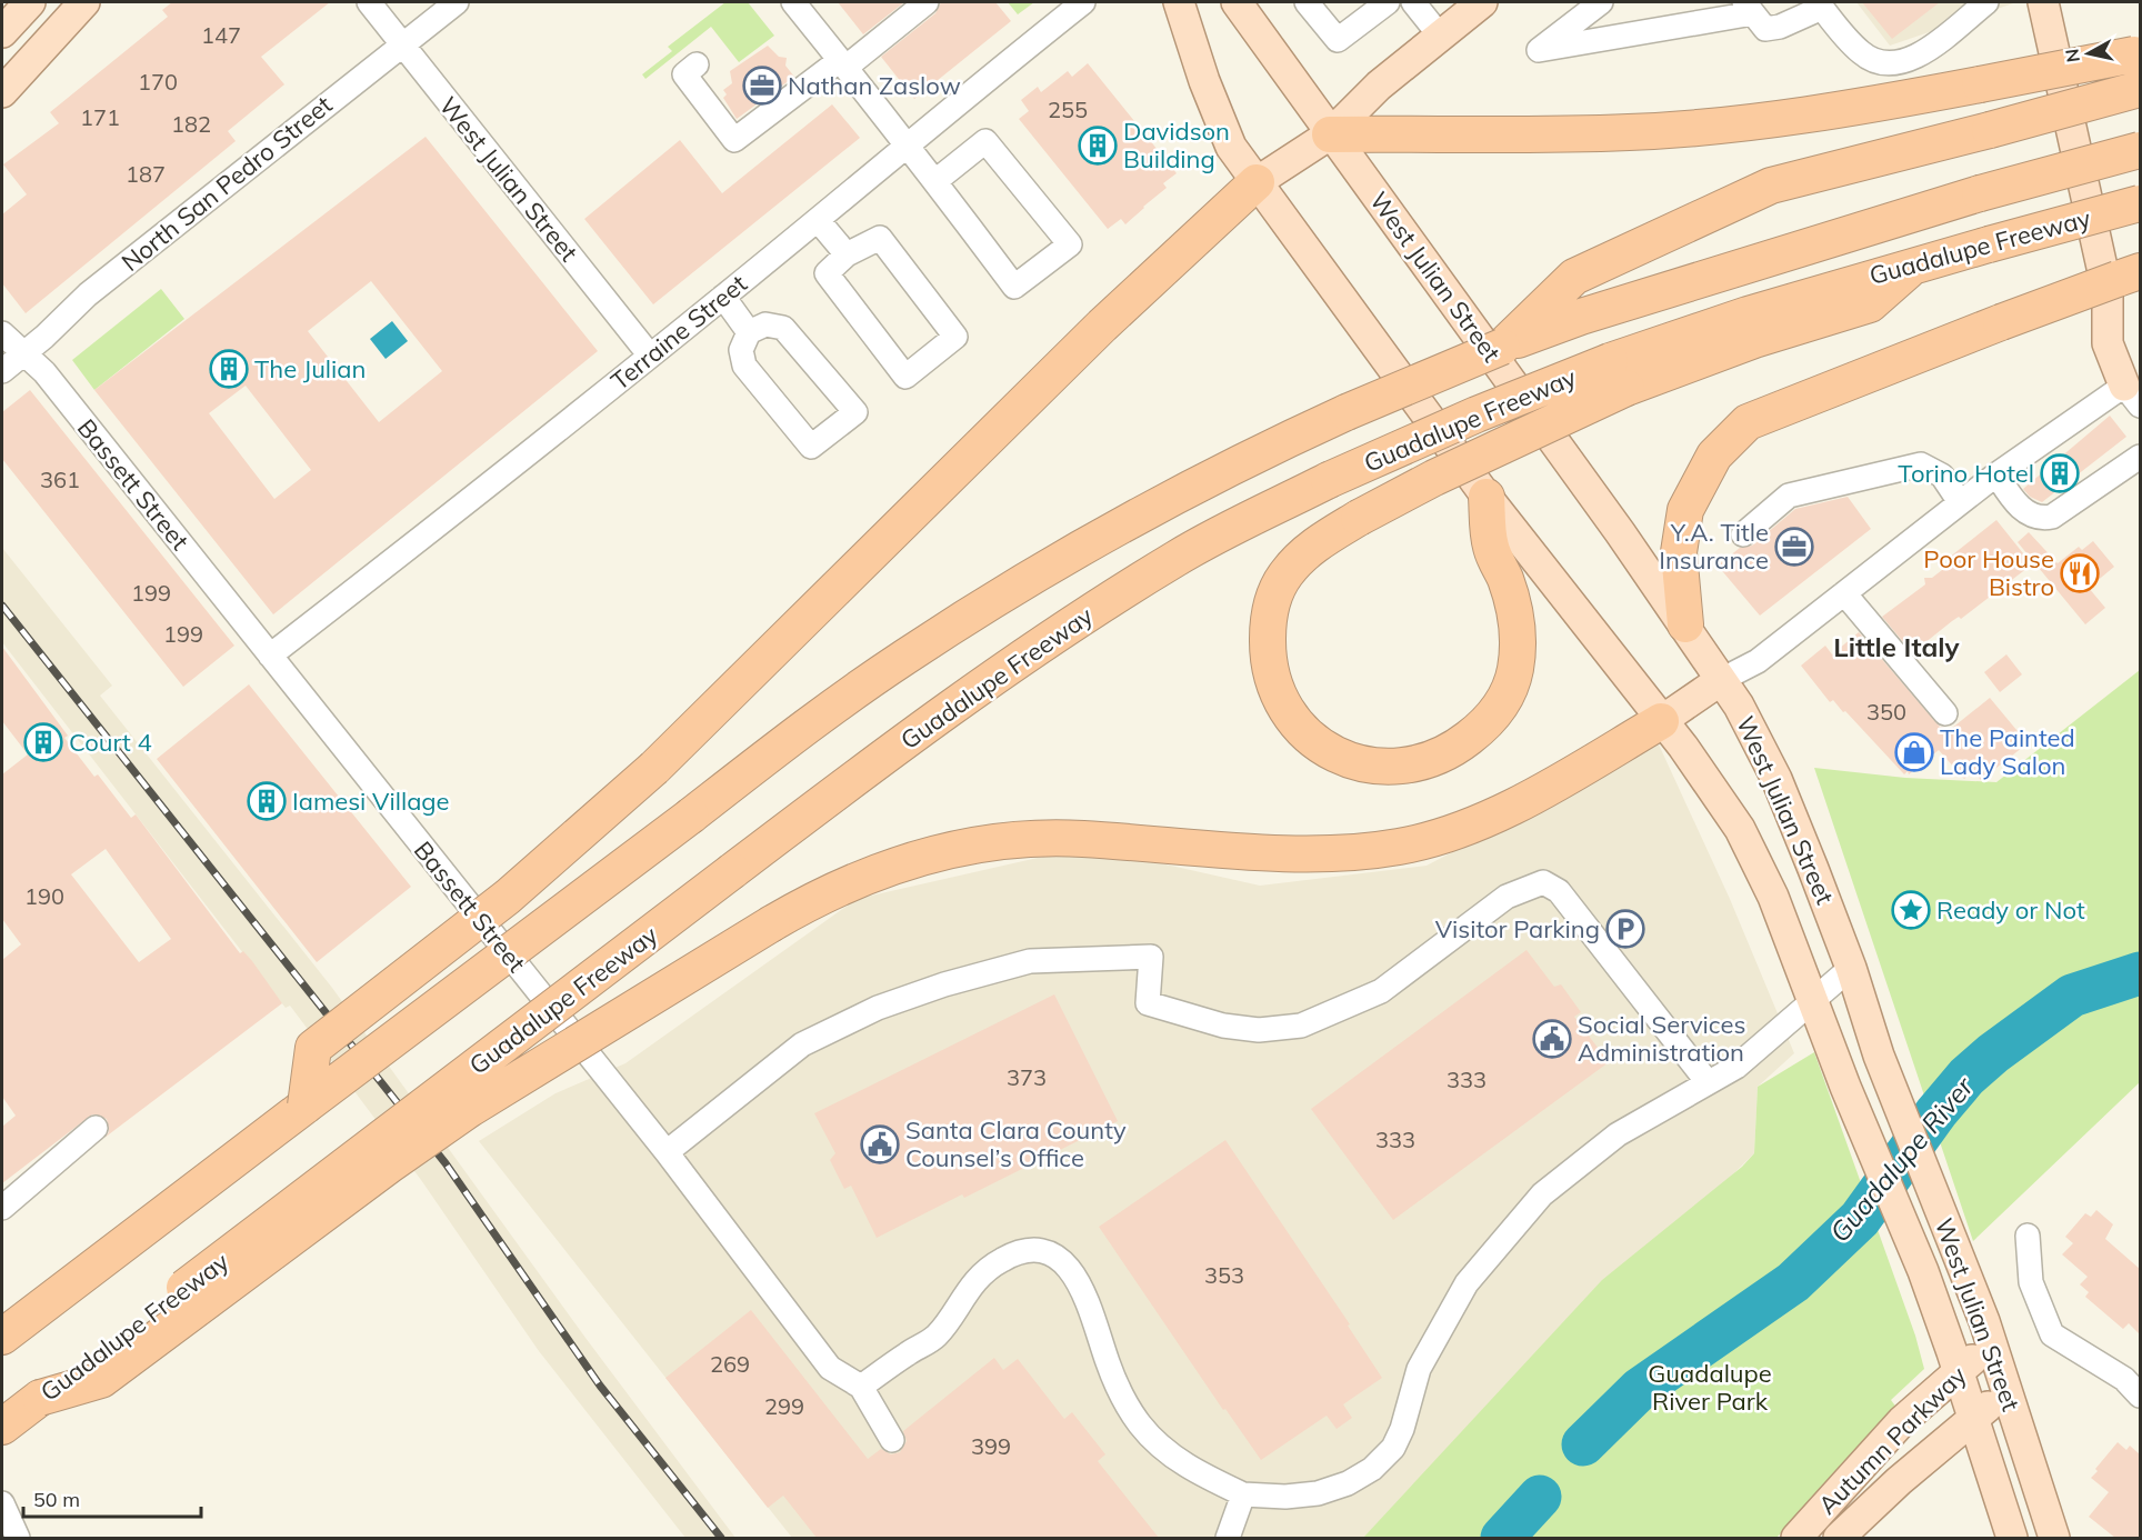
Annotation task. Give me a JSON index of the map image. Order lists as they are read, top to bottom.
{
  "streets": {
    "highway": ["Guadalupe Freeway"],
    "main road": ["West Julian Street", "Autumn Parkway"],
    "street": ["North San Pedro Street", "Terraine Street", "Bassett Street"]
  },
  "crossings": [
    ["West Julian Street", "North San Pedro Street"],
    ["West Julian Street", "Terraine Street"],
    ["West Julian Street", "Autumn Parkway"],
    ["North San Pedro Street", "Bassett Street"],
    ["Terraine Street", "Bassett Street"]
  ],
  "districts": ["Little Italy"],
  "water": ["Guadalupe River"],
  "parks": ["Guadalupe River Park"],
  "places": {
    "office": ["Nathan Zaslow", "Y.A. Title Insurance"],
    "building": [
      "Davidson Building",
      "The Julian",
      "Torino Hotel",
      "Court 4",
      "Iamesi Village"
    ],
    "restaurant": ["Poor House Bistro"],
    "shop": ["The Painted Lady Salon"],
    "place": ["Ready or Not"],
    "parking": ["Visitor Parking"],
    "public building": ["Social Services Administration", "Santa Clara County Counsel’s Office"]
  },
  "house_numbers": [
    "147",
    "170",
    "255",
    "171",
    "182",
    "187",
    "361",
    "199",
    "199",
    "350",
    "190",
    "373",
    "333",
    "333",
    "353",
    "269",
    "299",
    "399"
  ],
  "scale_bar": "50 m",
  "north": "left"
}
